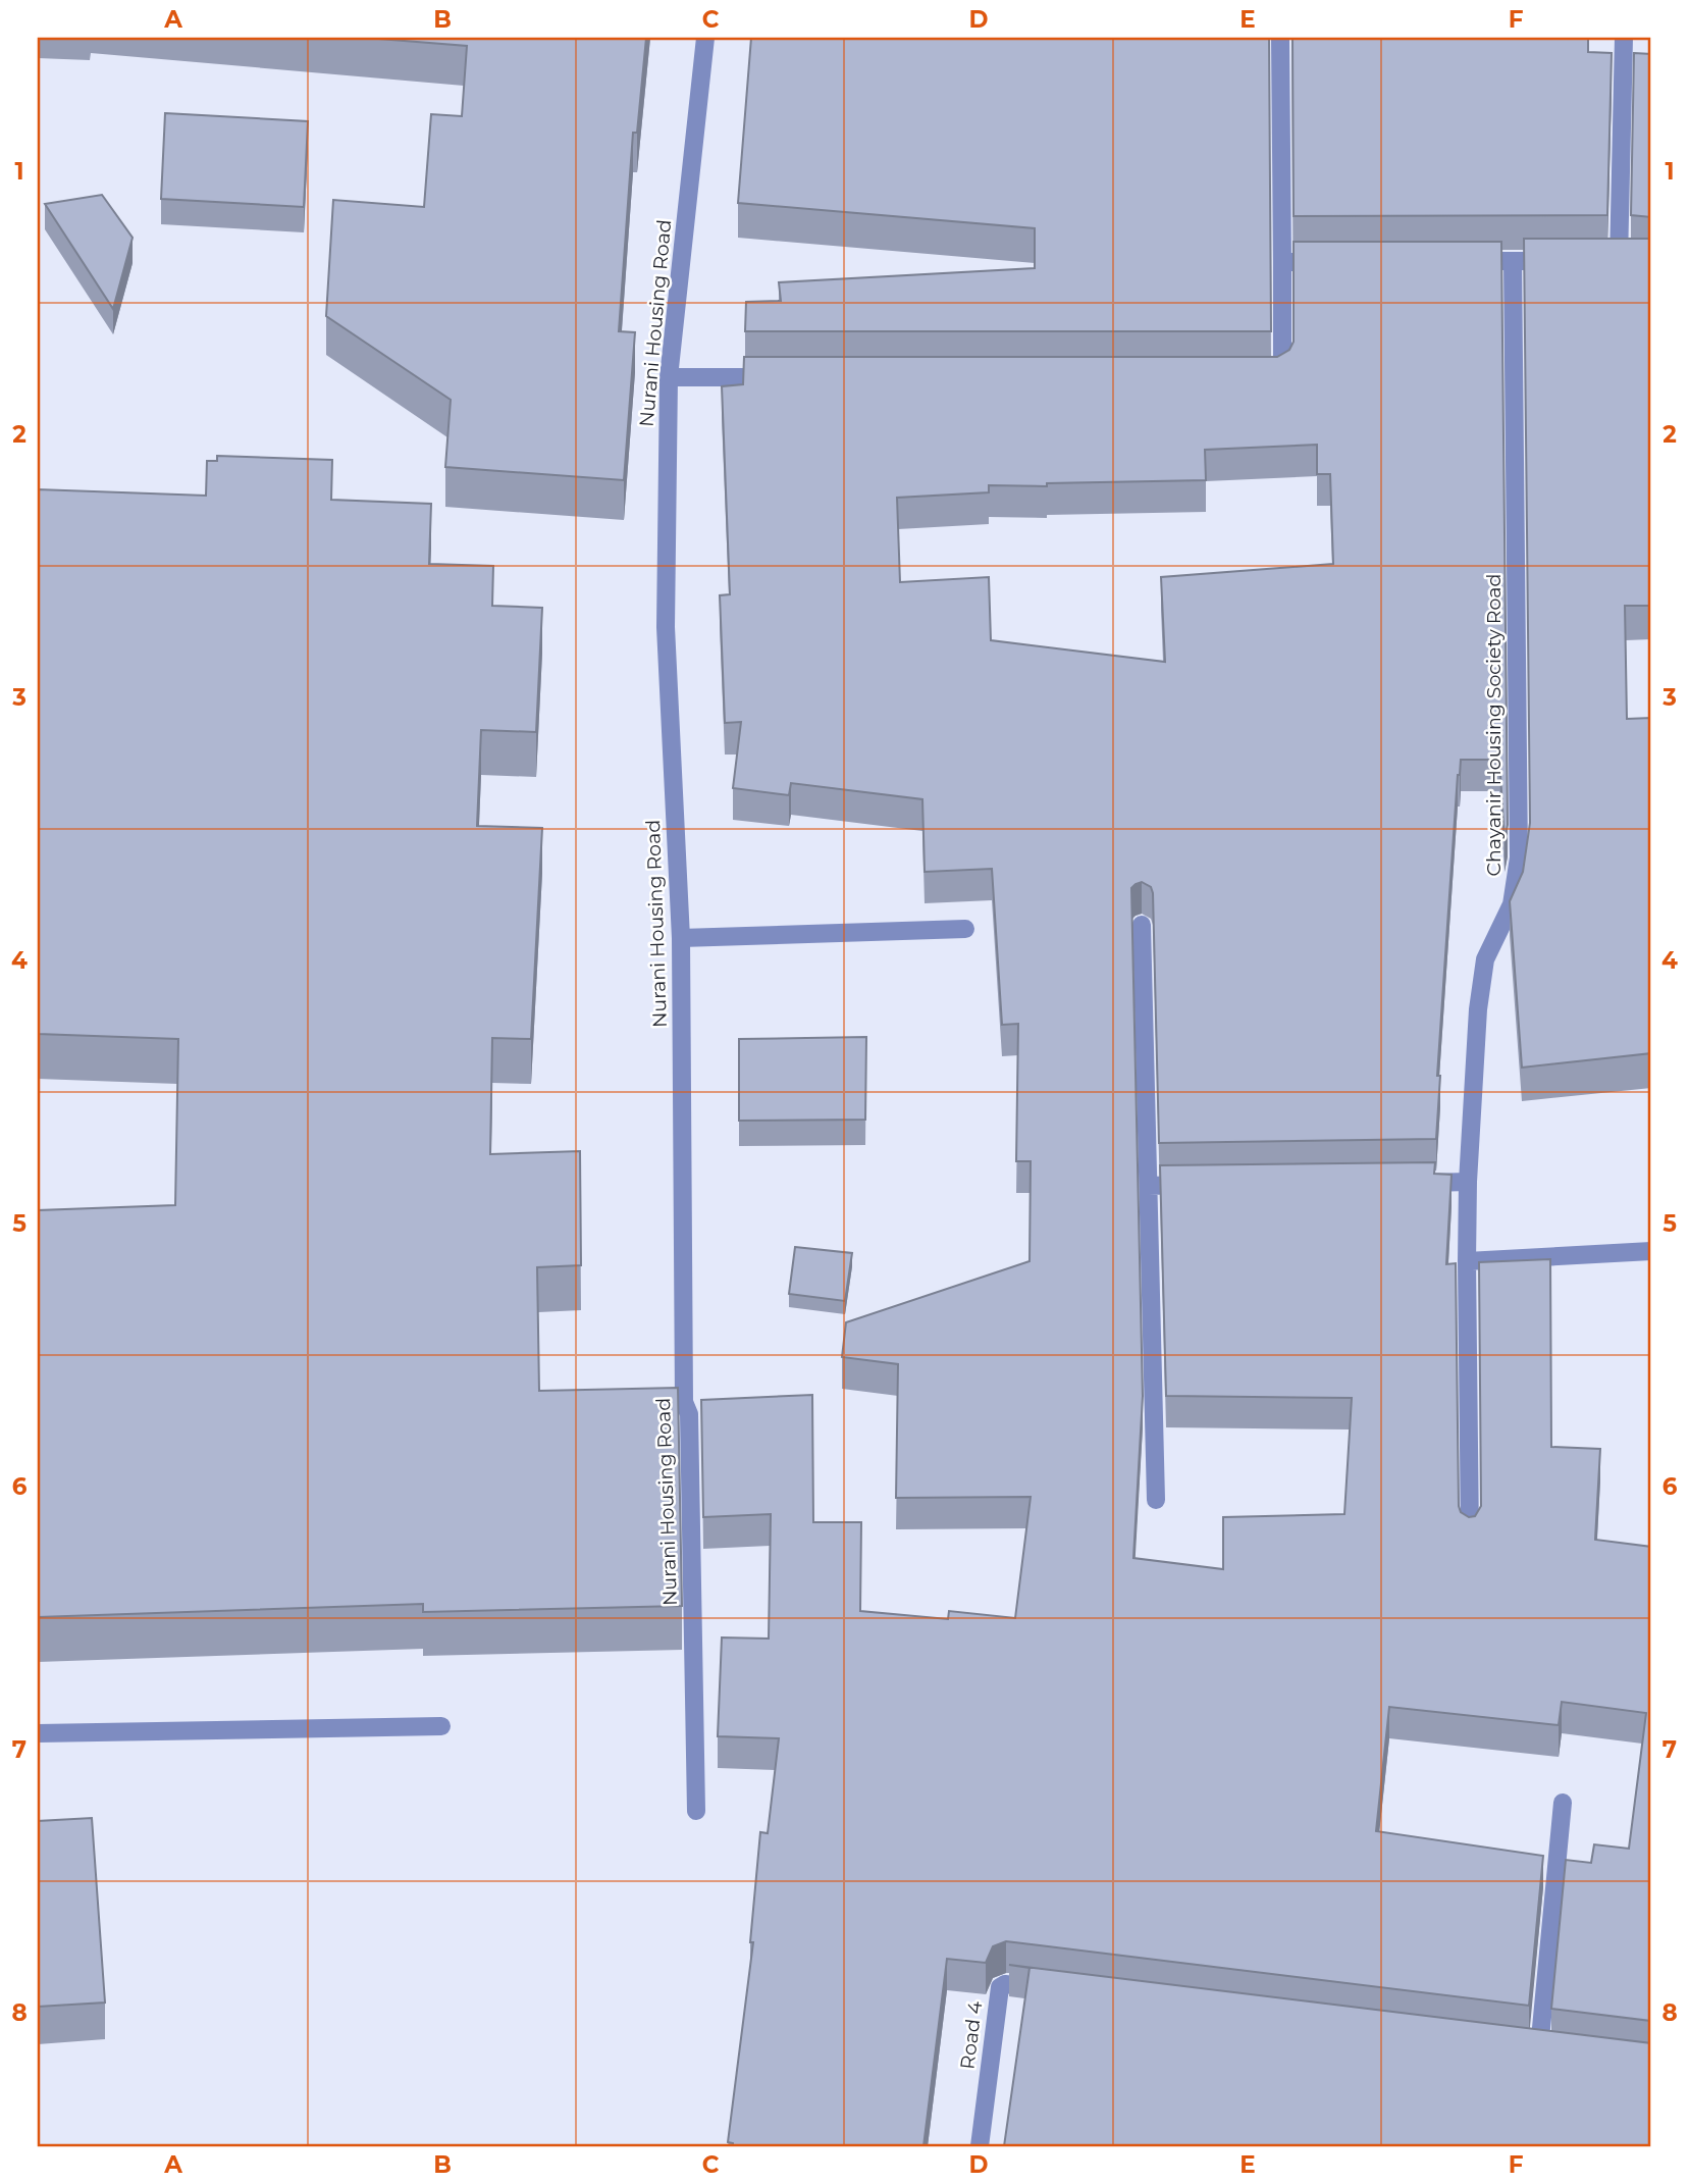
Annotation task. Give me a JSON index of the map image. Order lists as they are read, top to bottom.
{
  "streets": {
    "street": ["Nurani Housing Road", "Chayanir Housing Society Road", "Road 4"]
  },
  "grid": {
    "columns": [
      "A",
      "B",
      "C",
      "D",
      "E",
      "F"
    ],
    "rows": [
      "1",
      "2",
      "3",
      "4",
      "5",
      "6",
      "7",
      "8"
    ]
  }
}
